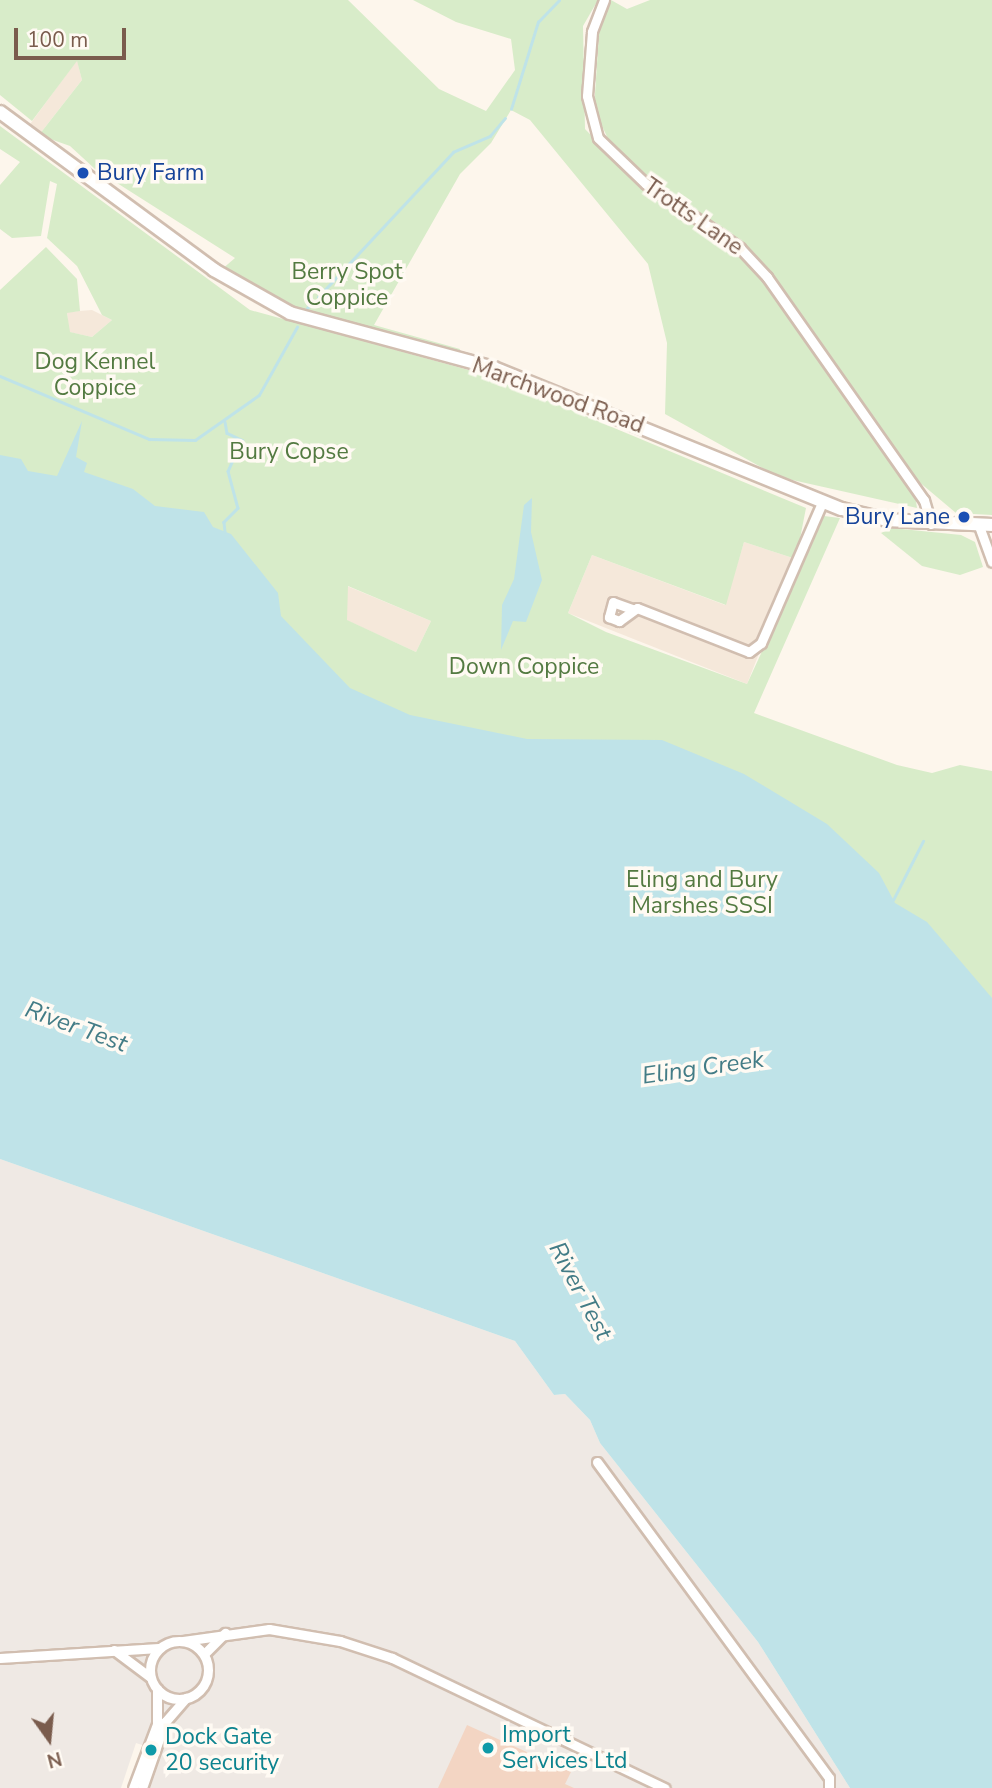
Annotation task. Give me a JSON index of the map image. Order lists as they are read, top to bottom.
{
  "streets": {
    "street": ["Trotts Lane", "Marchwood Road"]
  },
  "crossings": [
    ["Trotts Lane", "Marchwood Road"]
  ],
  "water": ["River Test", "Eling Creek"],
  "parks": [
    "Berry Spot Coppice",
    "Dog Kennel Coppice",
    "Bury Copse",
    "Down Coppice",
    "Eling and Bury Marshes SSSI"
  ],
  "places": [
    "Bury Farm",
    "Bury Lane",
    "Import Services Ltd",
    "Dock Gate 20 security"
  ],
  "scale_bar": "100 m",
  "north": "bottom"
}
